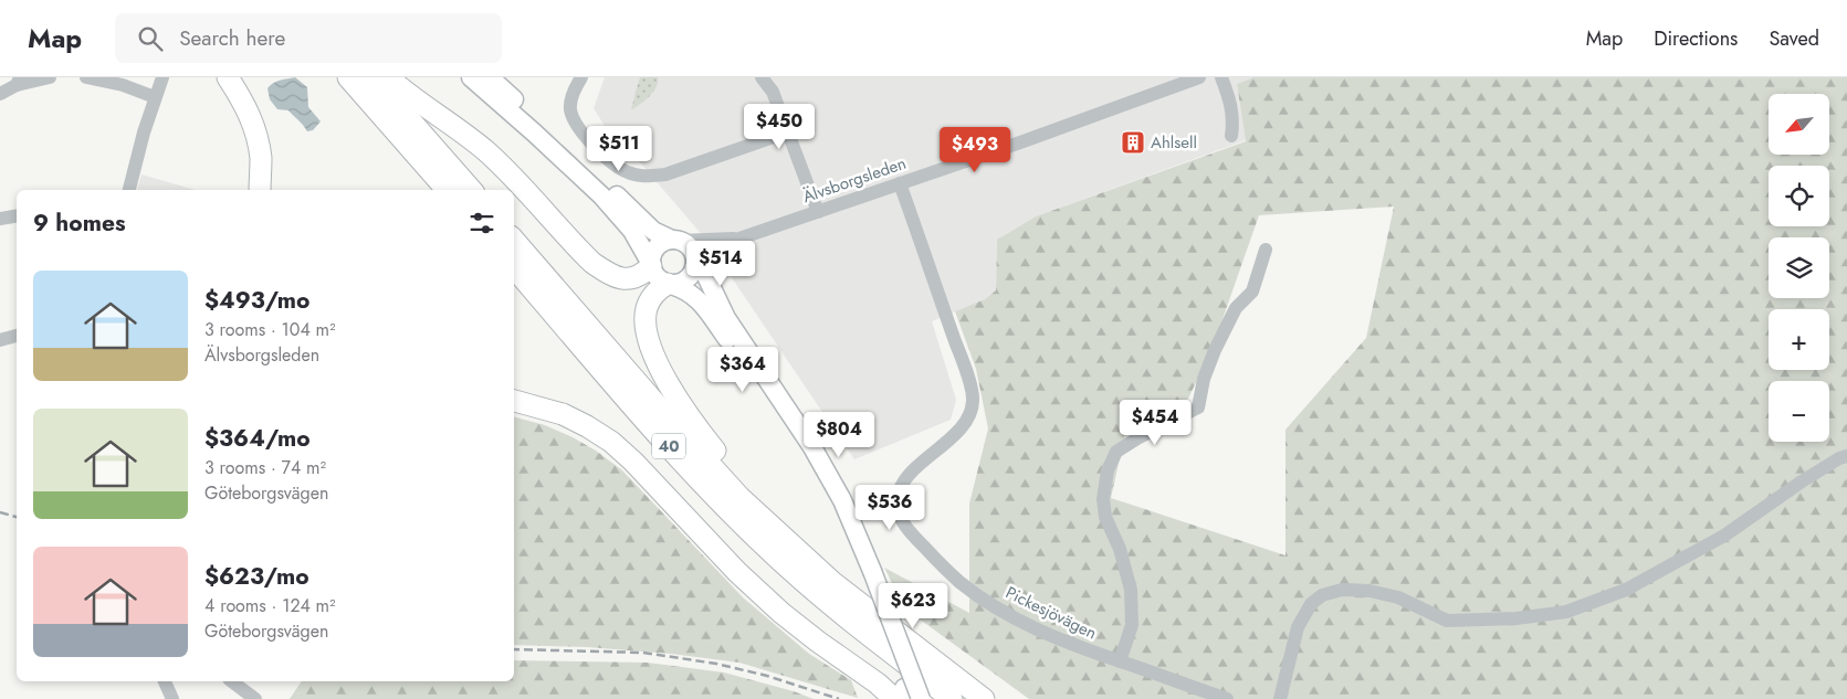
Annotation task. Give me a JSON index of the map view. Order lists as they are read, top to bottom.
{
  "streets": {
    "highway": ["40"],
    "street": ["Älvsborgsleden", "Pickesjövägen"]
  },
  "crossings": [
    ["Älvsborgsleden", "Pickesjövägen"]
  ],
  "places": {
    "building": ["Ahlsell"]
  },
  "north": "bottom left",
  "page": {
    "header": "Map",
    "search": "Search here",
    "nav": ["Map", "Directions", "Saved"],
    "map_buttons": ["+", "−"],
    "price": [
      "$450",
      "$511",
      "$493",
      "$514",
      "$364",
      "$454",
      "$804",
      "$536",
      "$623"
    ],
    "heading": "9 homes",
    "list": [
      {
        "name": "$493/mo",
        "note": "3 rooms · 104 m² · Älvsborgsleden"
      },
      {
        "name": "$364/mo",
        "note": "3 rooms · 74 m² · Göteborgsvägen"
      },
      {
        "name": "$623/mo",
        "note": "4 rooms · 124 m² · Göteborgsvägen"
      }
    ]
  }
}
